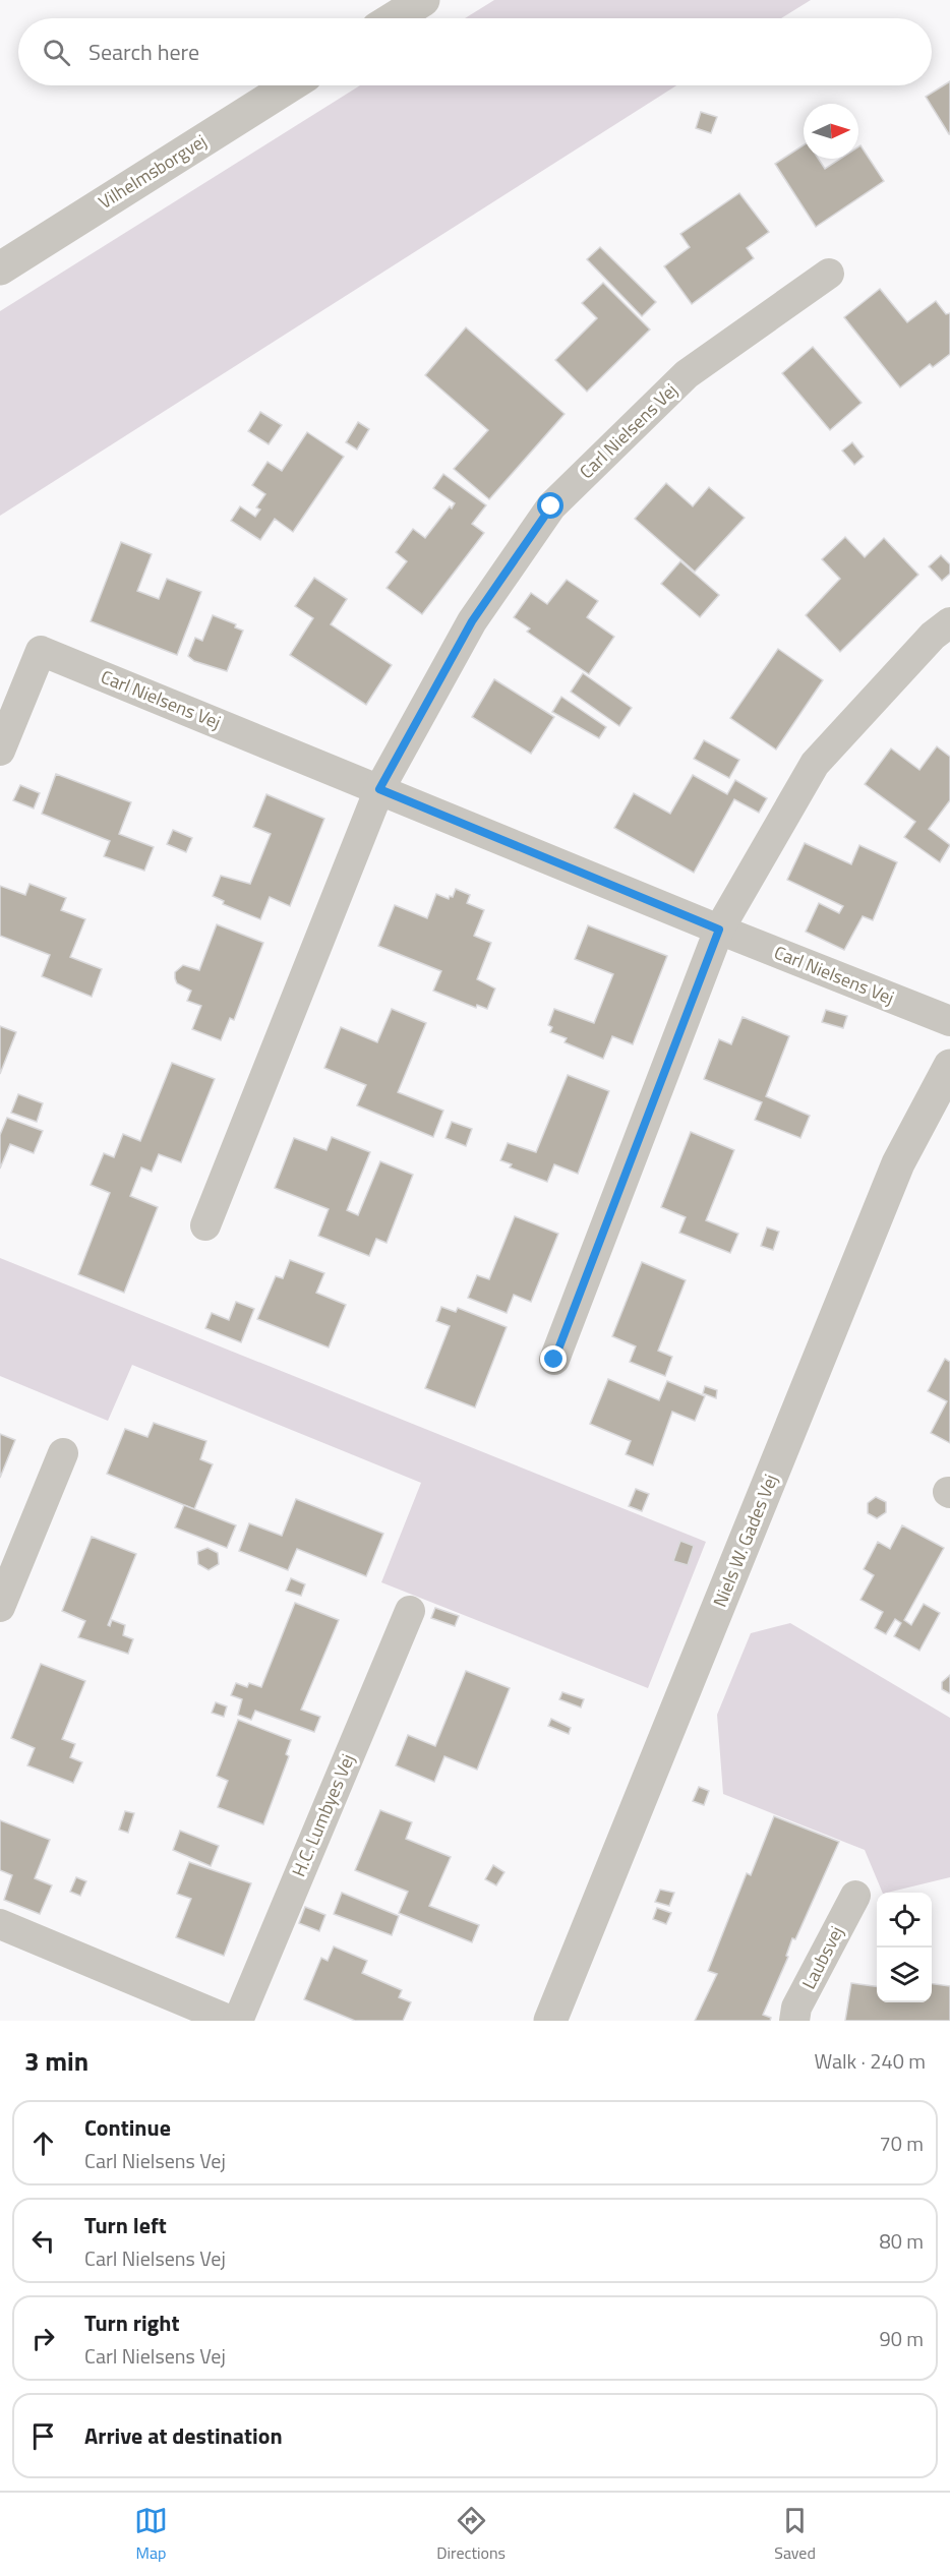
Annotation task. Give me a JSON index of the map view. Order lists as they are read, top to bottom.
{
  "streets": {
    "street": [
      "Vilhelmsborgvej",
      "Carl Nielsens Vej",
      "Niels W. Gades Vej",
      "H.C. Lumbyes Vej",
      "Laubsvej"
    ]
  },
  "north": "right",
  "page": {
    "search": "Search here",
    "heading": ["3 min", "Walk · 240 m"],
    "list": [
      ["Continue", "Carl Nielsens Vej", "70 m"],
      ["Turn left", "Carl Nielsens Vej", "80 m"],
      ["Turn right", "Carl Nielsens Vej", "90 m"],
      "Arrive at destination"
    ],
    "nav": ["Map", "Directions", "Saved"]
  }
}
